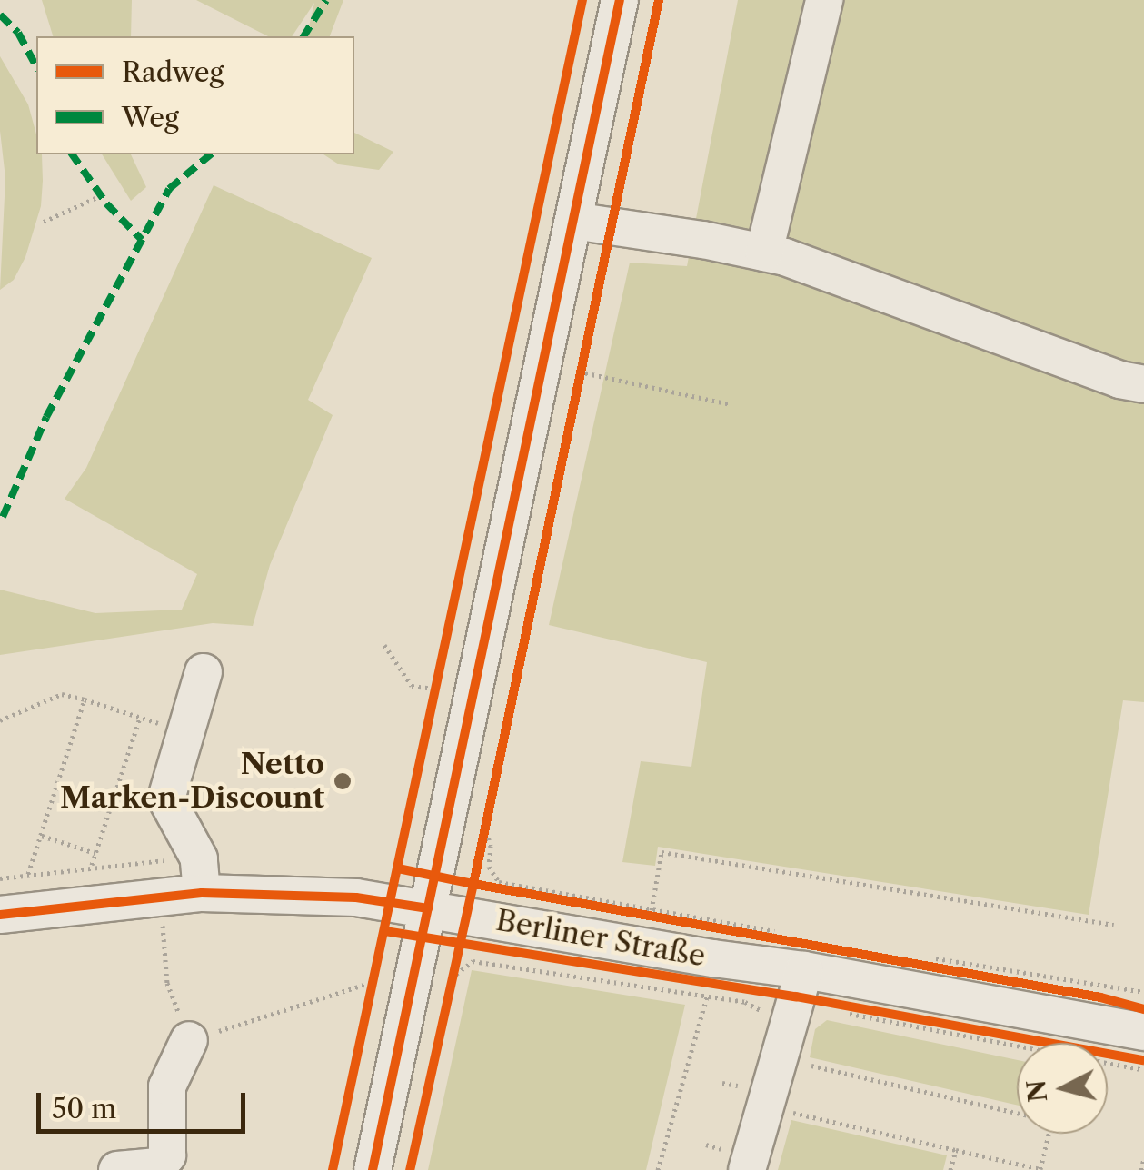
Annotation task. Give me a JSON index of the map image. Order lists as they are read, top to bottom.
{
  "streets": {
    "street": ["Berliner Straße"]
  },
  "places": ["Netto Marken-Discount"],
  "legend": ["Radweg", "Weg"],
  "scale_bar": "50 m",
  "north": "left"
}
